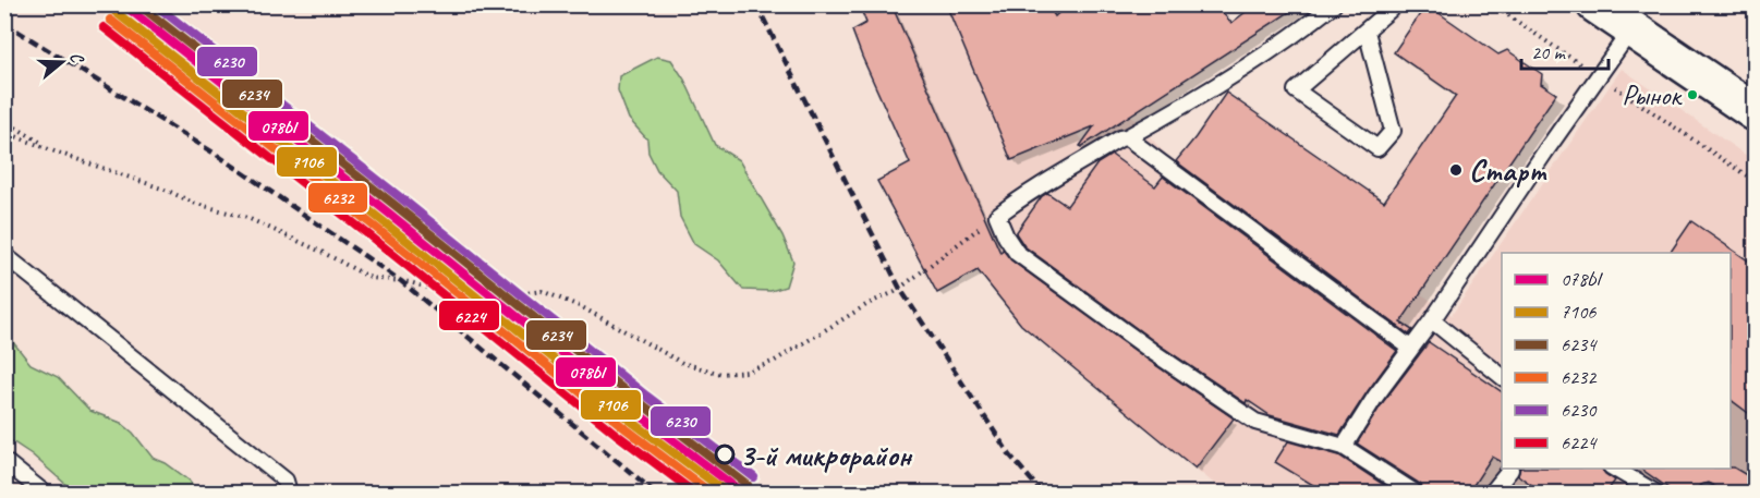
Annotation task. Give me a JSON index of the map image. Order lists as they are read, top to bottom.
{
  "places": ["Рынок", "Старт", "3-й микрорайон"],
  "lines": [
    "transit line 078Ы",
    "transit line 6234",
    "transit line 6230",
    "transit line 7106",
    "transit line 6232",
    "transit line 6224"
  ],
  "legend": [
    "078Ы",
    "7106",
    "6234",
    "6232",
    "6230",
    "6224"
  ],
  "scale_bar": "20 m",
  "north": "right"
}
